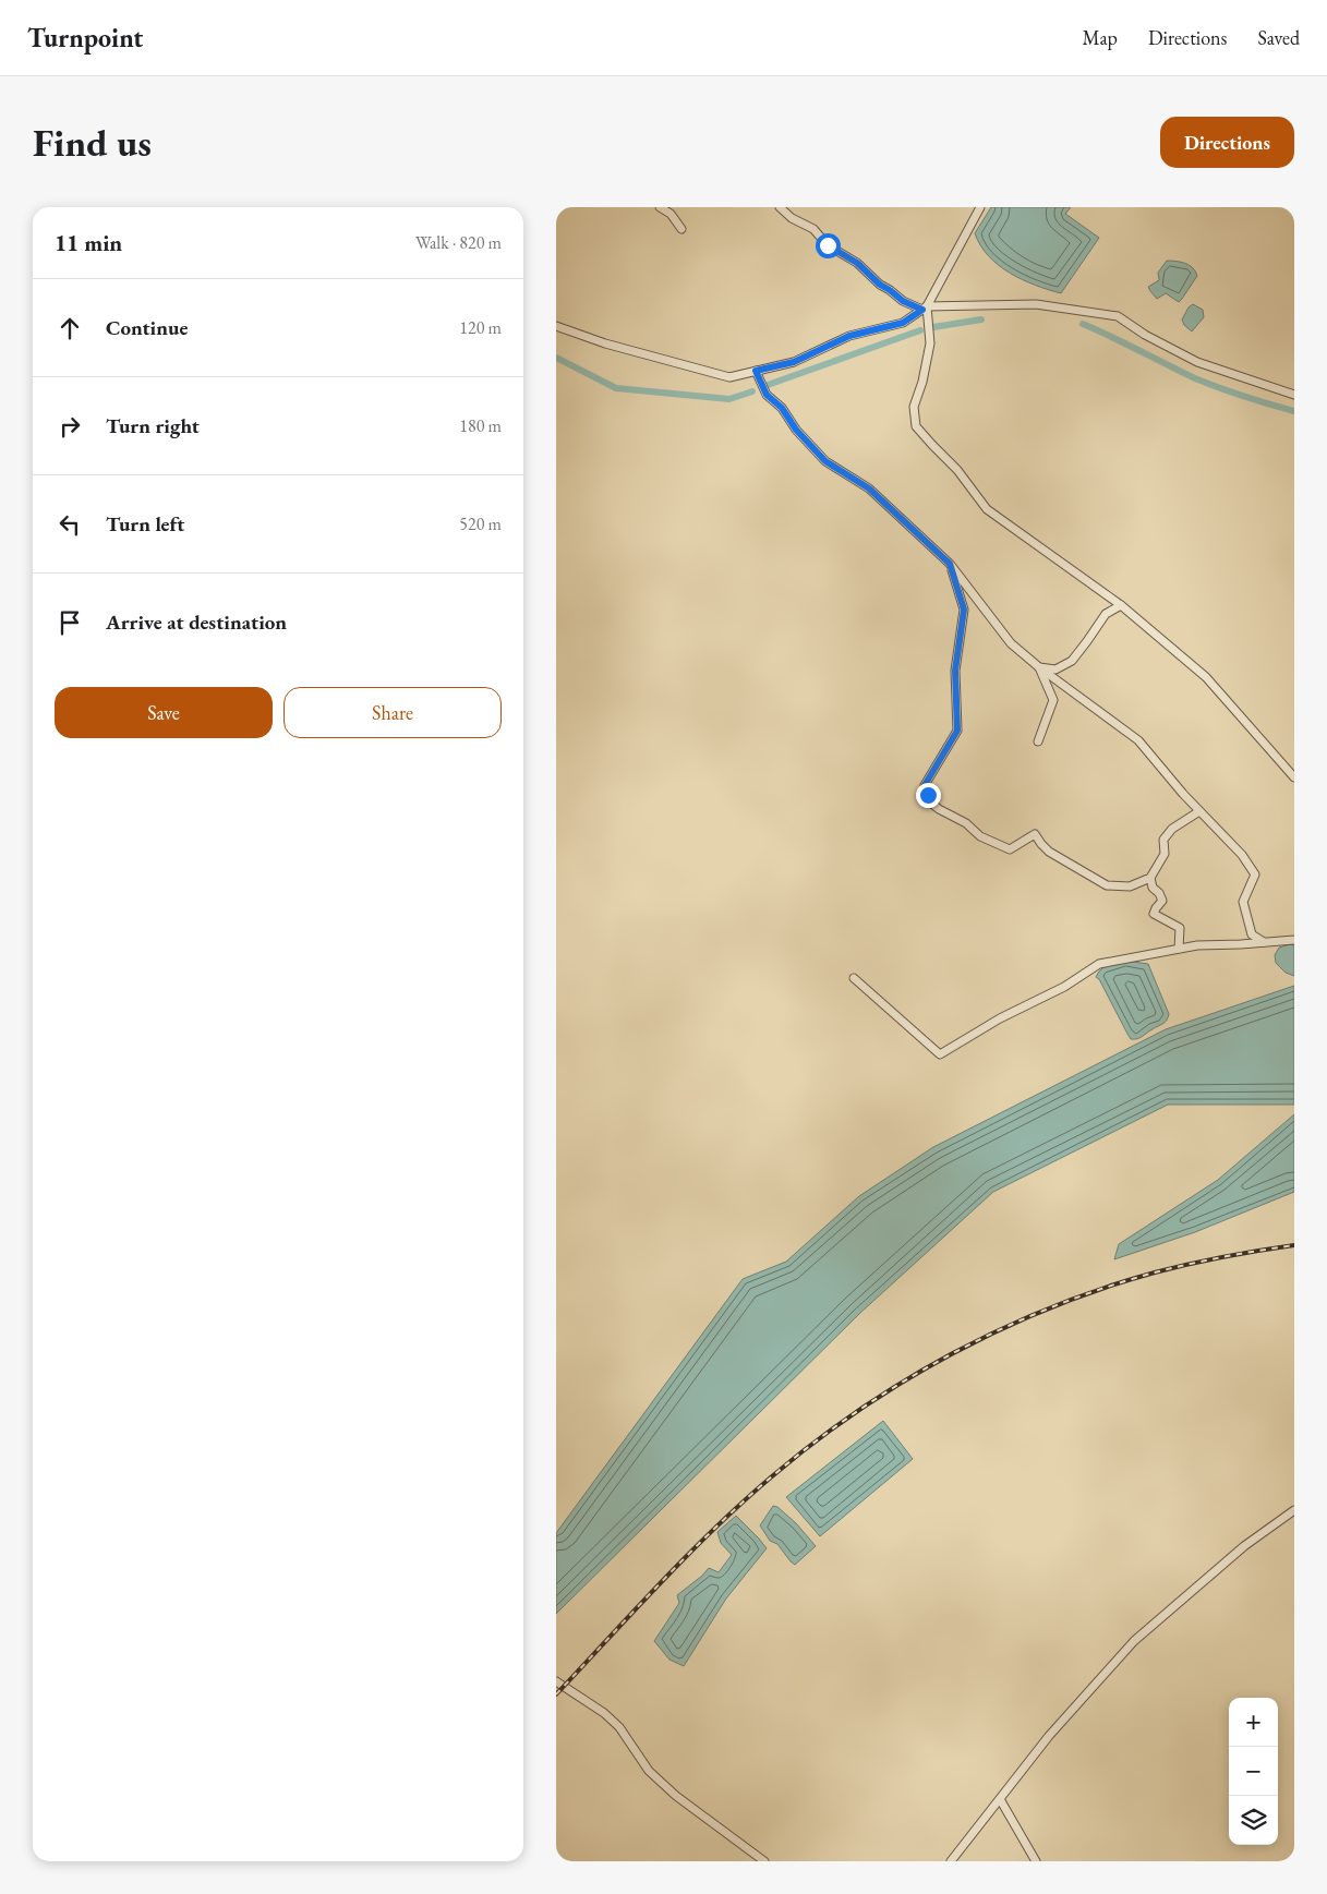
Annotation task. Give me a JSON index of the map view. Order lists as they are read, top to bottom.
{
  "page": {
    "header": "Turnpoint",
    "nav": ["Map", "Directions", "Saved"],
    "buttons": [
      "Directions",
      ["Save", "Share"]
    ],
    "title": "Find us",
    "heading": ["11 min", "Walk · 820 m"],
    "list": [
      ["Continue", "120 m"],
      ["Turn right", "180 m"],
      ["Turn left", "520 m"],
      "Arrive at destination"
    ],
    "map_buttons": ["+", "−"]
  }
}
